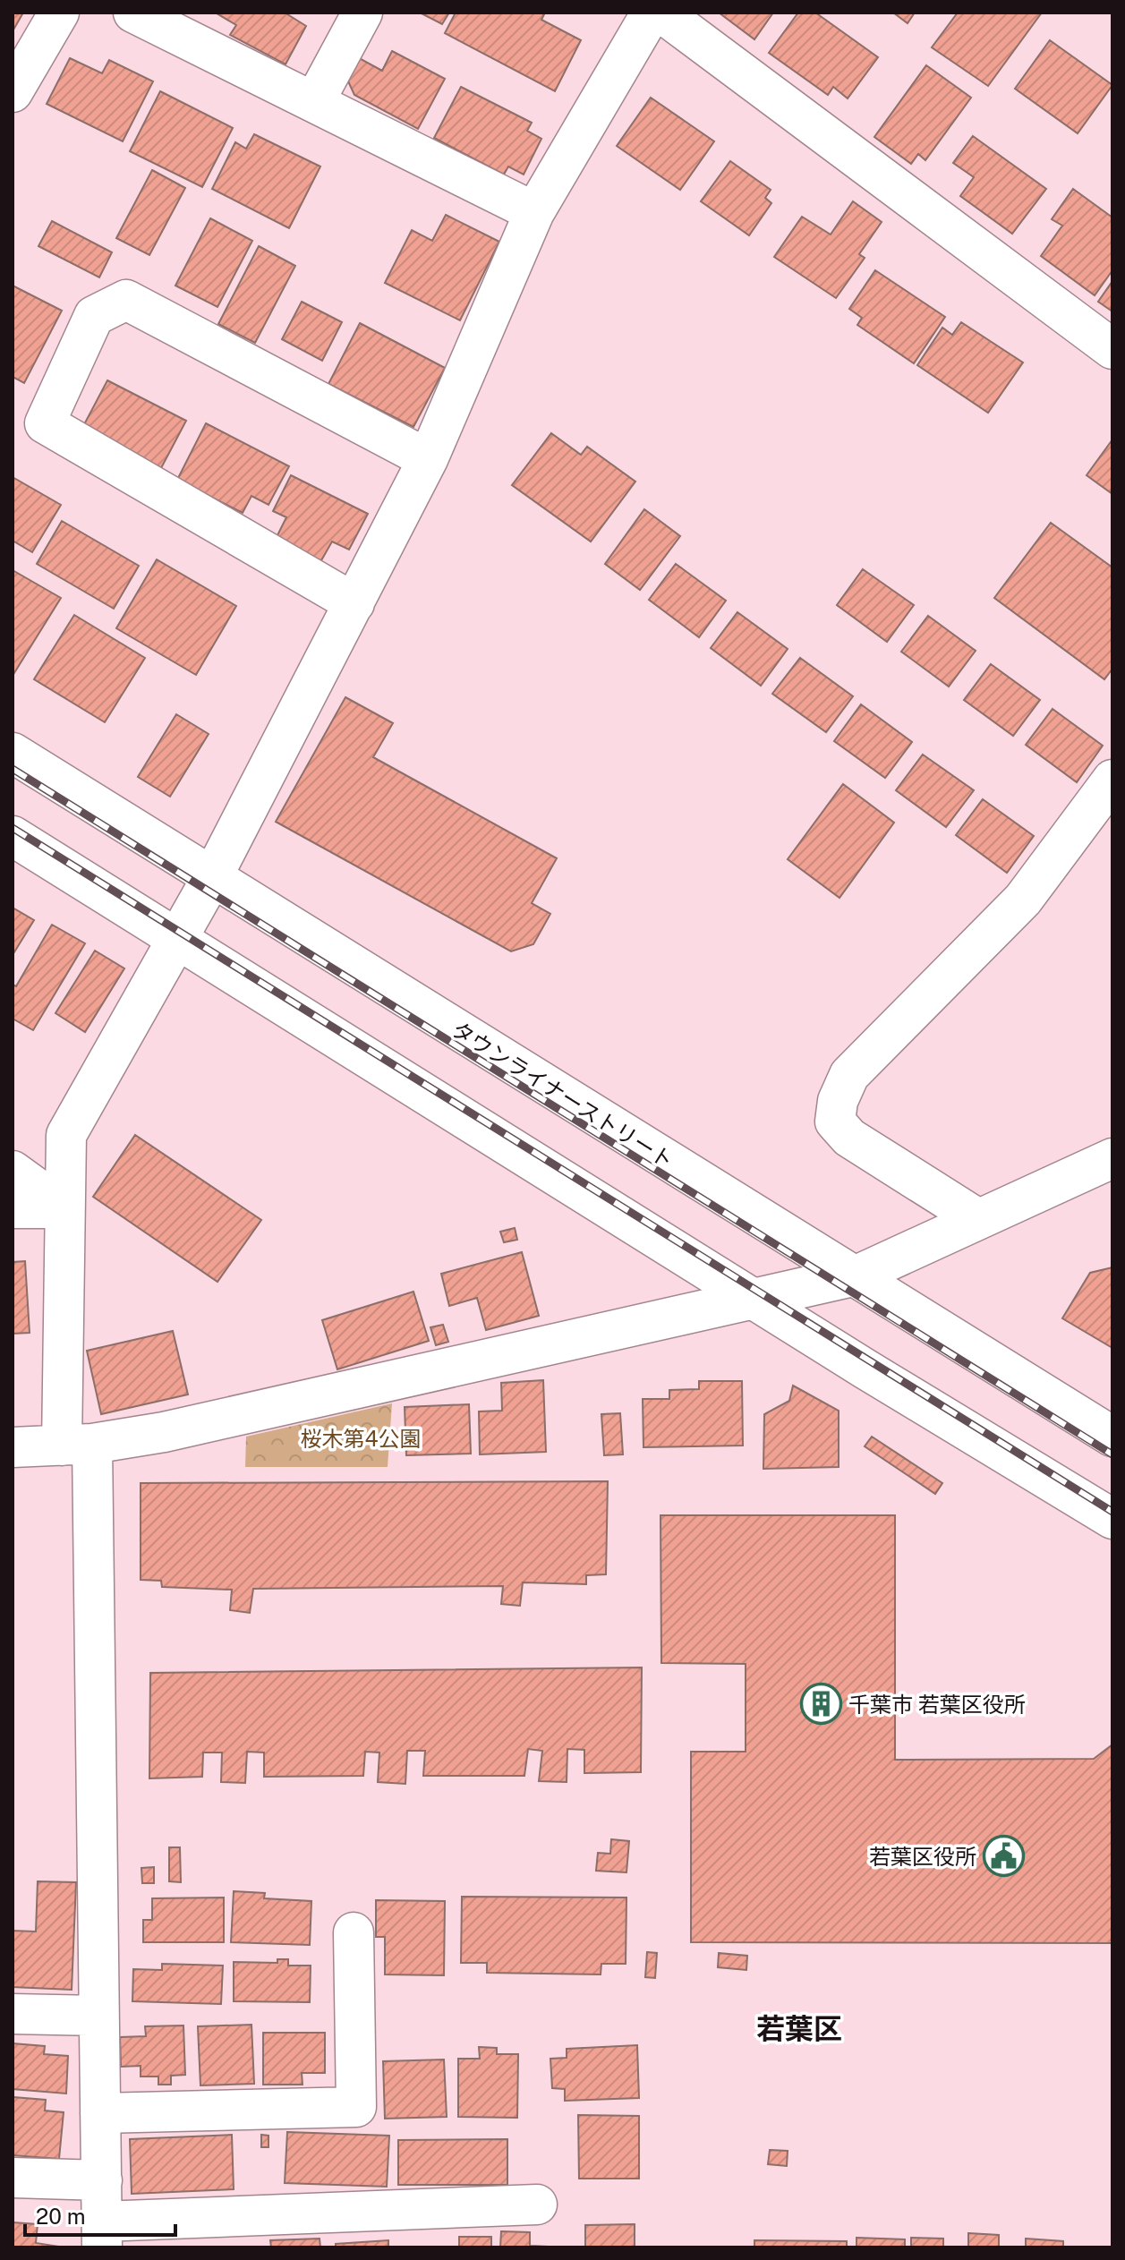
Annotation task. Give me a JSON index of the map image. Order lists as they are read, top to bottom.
{
  "streets": {
    "street": ["タウンライナーストリート"]
  },
  "districts": ["若葉区"],
  "parks": ["桜木第4公園"],
  "places": {
    "building": ["千葉市 若葉区役所"],
    "public building": ["若葉区役所"]
  },
  "scale_bar": "20 m"
}
